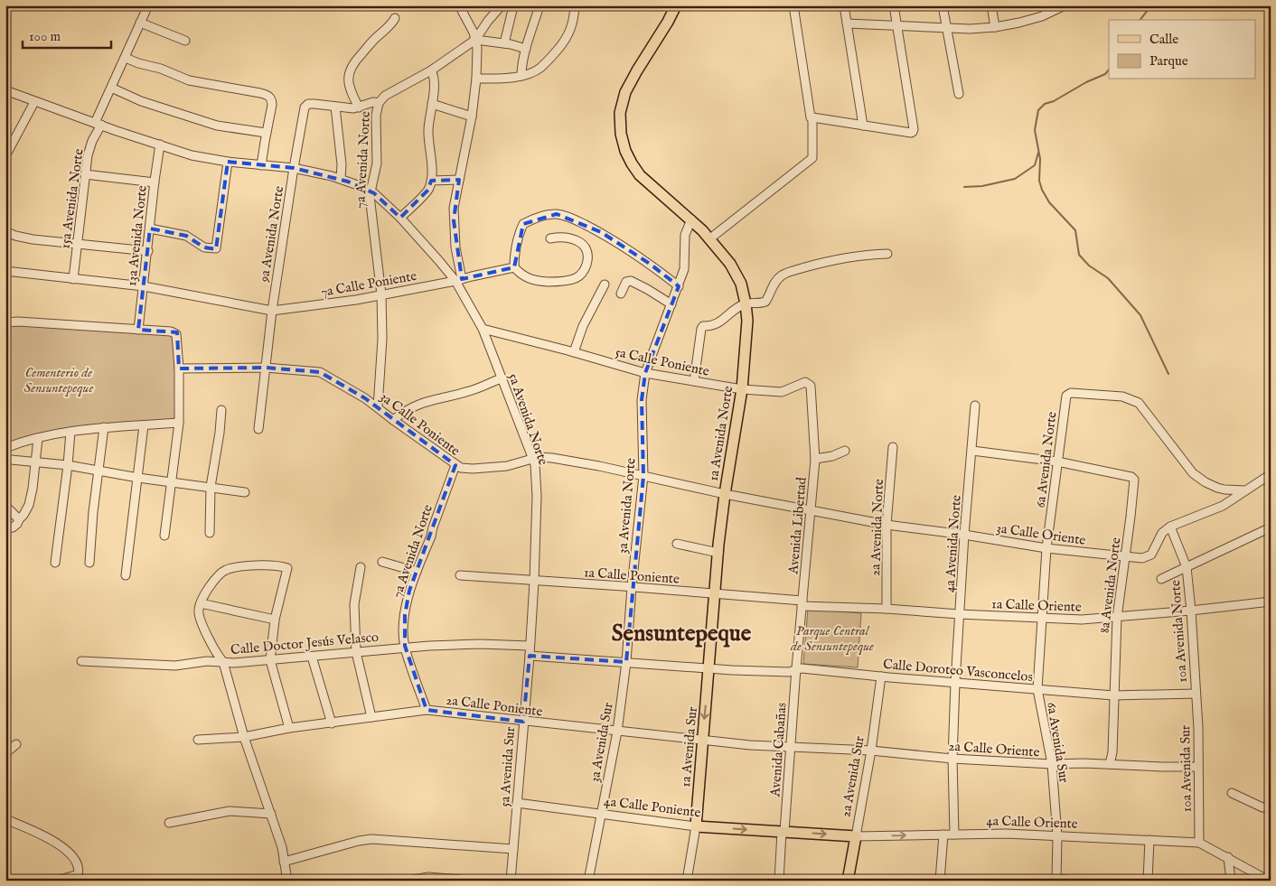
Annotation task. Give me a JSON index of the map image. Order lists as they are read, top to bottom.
{
  "streets": {
    "main road": [
      "1a Avenida Norte",
      "1a Avenida Sur",
      "2a Avenida Sur",
      "4a Calle Poniente",
      "4a Calle Oriente"
    ],
    "street": [
      "7a Avenida Norte",
      "15a Avenida Norte",
      "9a Avenida Norte",
      "13a Avenida Norte",
      "7a Calle Poniente",
      "5a Calle Poniente",
      "5a Avenida Norte",
      "3a Calle Poniente",
      "6a Avenida Norte",
      "3a Avenida Norte",
      "Avenida Libertad",
      "2a Avenida Norte",
      "3a Calle Oriente",
      "4a Avenida Norte",
      "1a Calle Poniente",
      "8a Avenida Norte",
      "1a Calle Oriente",
      "10a Avenida Norte",
      "Calle Doctor Jesús Velasco",
      "Calle Doroteo Vasconcelos",
      "2a Calle Poniente",
      "3a Avenida Sur",
      "6a Avenida Sur",
      "2a Calle Oriente",
      "Avenida Cabañas",
      "5a Avenida Sur",
      "10a Avenida Sur"
    ]
  },
  "crossings": [
    ["7a Avenida Norte", "7a Calle Poniente"],
    ["7a Avenida Norte", "3a Calle Poniente"],
    ["7a Avenida Norte", "Calle Doctor Jesús Velasco"],
    ["7a Avenida Norte", "2a Calle Poniente"],
    ["15a Avenida Norte", "7a Calle Poniente"],
    ["9a Avenida Norte", "7a Calle Poniente"],
    ["9a Avenida Norte", "3a Calle Poniente"],
    ["13a Avenida Norte", "7a Calle Poniente"],
    ["7a Calle Poniente", "5a Avenida Norte"],
    ["5a Calle Poniente", "5a Avenida Norte"],
    ["5a Calle Poniente", "1a Avenida Norte"],
    ["5a Calle Poniente", "3a Avenida Norte"],
    ["5a Calle Poniente", "Avenida Libertad"],
    ["5a Avenida Norte", "3a Calle Poniente"],
    ["5a Avenida Norte", "1a Calle Poniente"],
    ["5a Avenida Norte", "Calle Doctor Jesús Velasco"],
    ["5a Avenida Norte", "Calle Doroteo Vasconcelos"],
    ["5a Avenida Norte", "5a Avenida Sur"],
    ["3a Calle Poniente", "1a Avenida Norte"],
    ["3a Calle Poniente", "3a Avenida Norte"],
    ["3a Calle Poniente", "Avenida Libertad"],
    ["3a Calle Poniente", "3a Calle Oriente"],
    ["1a Avenida Norte", "1a Calle Poniente"],
    ["1a Avenida Norte", "Calle Doroteo Vasconcelos"],
    ["1a Avenida Norte", "1a Avenida Sur"],
    ["6a Avenida Norte", "3a Calle Oriente"],
    ["6a Avenida Norte", "8a Avenida Norte"],
    ["6a Avenida Norte", "1a Calle Oriente"],
    ["6a Avenida Norte", "Calle Doroteo Vasconcelos"],
    ["6a Avenida Norte", "6a Avenida Sur"],
    ["3a Avenida Norte", "1a Calle Poniente"],
    ["3a Avenida Norte", "Calle Doroteo Vasconcelos"],
    ["3a Avenida Norte", "3a Avenida Sur"],
    ["Avenida Libertad", "3a Calle Oriente"],
    ["Avenida Libertad", "1a Calle Poniente"],
    ["Avenida Libertad", "1a Calle Oriente"],
    ["Avenida Libertad", "Calle Doroteo Vasconcelos"],
    ["Avenida Libertad", "Avenida Cabañas"],
    ["2a Avenida Norte", "3a Calle Oriente"],
    ["2a Avenida Norte", "1a Calle Oriente"],
    ["3a Calle Oriente", "4a Avenida Norte"],
    ["3a Calle Oriente", "8a Avenida Norte"],
    ["3a Calle Oriente", "10a Avenida Norte"],
    ["4a Avenida Norte", "1a Calle Oriente"],
    ["4a Avenida Norte", "Calle Doroteo Vasconcelos"],
    ["4a Avenida Norte", "2a Calle Oriente"],
    ["4a Avenida Norte", "4a Calle Oriente"],
    ["1a Calle Poniente", "1a Calle Oriente"],
    ["8a Avenida Norte", "1a Calle Oriente"],
    ["8a Avenida Norte", "Calle Doroteo Vasconcelos"],
    ["8a Avenida Norte", "2a Calle Oriente"],
    ["1a Calle Oriente", "10a Avenida Norte"],
    ["10a Avenida Norte", "Calle Doroteo Vasconcelos"],
    ["10a Avenida Norte", "10a Avenida Sur"],
    ["Calle Doroteo Vasconcelos", "3a Avenida Sur"],
    ["Calle Doroteo Vasconcelos", "6a Avenida Sur"],
    ["Calle Doroteo Vasconcelos", "1a Avenida Sur"],
    ["Calle Doroteo Vasconcelos", "Avenida Cabañas"],
    ["Calle Doroteo Vasconcelos", "5a Avenida Sur"],
    ["Calle Doroteo Vasconcelos", "10a Avenida Sur"],
    ["Calle Doroteo Vasconcelos", "2a Avenida Sur"],
    ["2a Calle Poniente", "3a Avenida Sur"],
    ["2a Calle Poniente", "1a Avenida Sur"],
    ["2a Calle Poniente", "2a Calle Oriente"],
    ["2a Calle Poniente", "Avenida Cabañas"],
    ["2a Calle Poniente", "5a Avenida Sur"],
    ["3a Avenida Sur", "4a Calle Poniente"],
    ["6a Avenida Sur", "2a Calle Oriente"],
    ["6a Avenida Sur", "4a Calle Oriente"],
    ["1a Avenida Sur", "4a Calle Poniente"],
    ["2a Calle Oriente", "Avenida Cabañas"],
    ["2a Calle Oriente", "10a Avenida Sur"],
    ["2a Calle Oriente", "2a Avenida Sur"],
    ["Avenida Cabañas", "4a Calle Poniente"],
    ["Avenida Cabañas", "4a Calle Oriente"],
    ["5a Avenida Sur", "4a Calle Poniente"],
    ["10a Avenida Sur", "4a Calle Oriente"],
    ["2a Avenida Sur", "4a Calle Oriente"],
    ["4a Calle Poniente", "4a Calle Oriente"]
  ],
  "districts": ["Sensuntepeque"],
  "parks": ["Cementerio de Sensuntepeque", "Parque Central de Sensuntepeque"],
  "legend": ["Calle", "Parque"],
  "scale_bar": "100 m"
}
